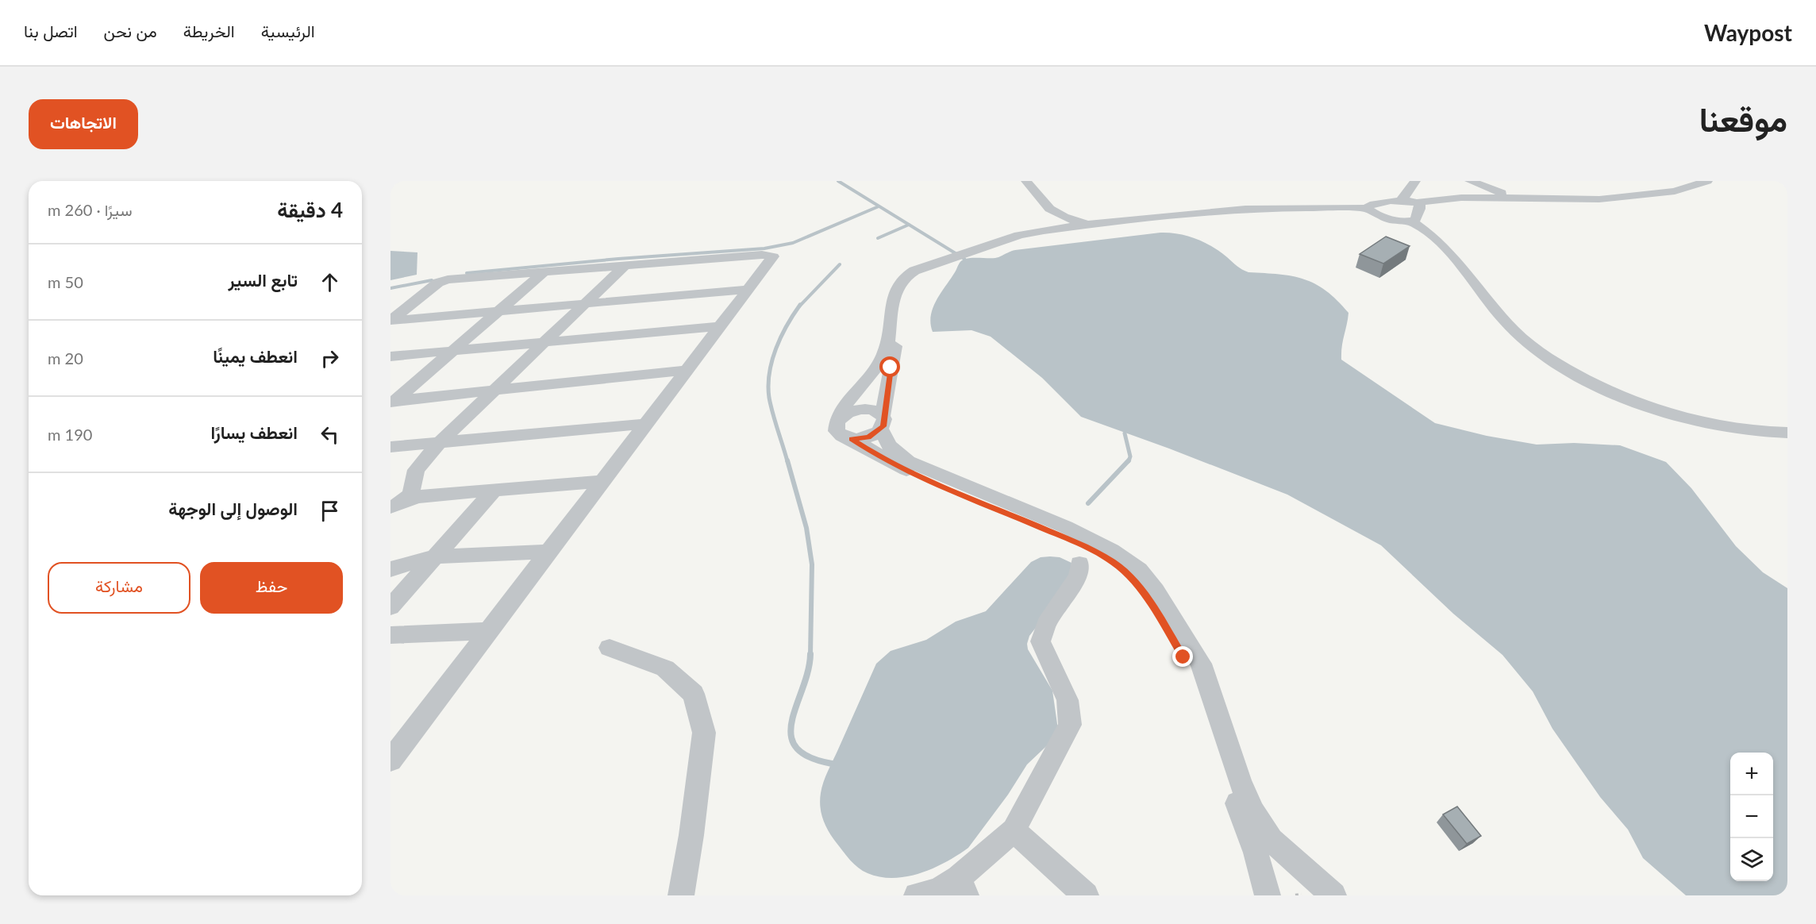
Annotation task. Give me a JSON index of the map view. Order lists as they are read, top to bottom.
{
  "page": {
    "header": "Waypost",
    "nav": [
      "الرئيسية",
      "الخريطة",
      "من نحن",
      "اتصل بنا"
    ],
    "title": "موقعنا",
    "buttons": [
      "الاتجاهات",
      ["حفظ", "مشاركة"]
    ],
    "heading": ["4 دقيقة", "سيرًا · 260 m"],
    "list": [
      ["تابع السير", "50 m"],
      ["انعطف يمينًا", "20 m"],
      ["انعطف يسارًا", "190 m"],
      "الوصول إلى الوجهة"
    ],
    "map_buttons": ["+", "−"]
  }
}
